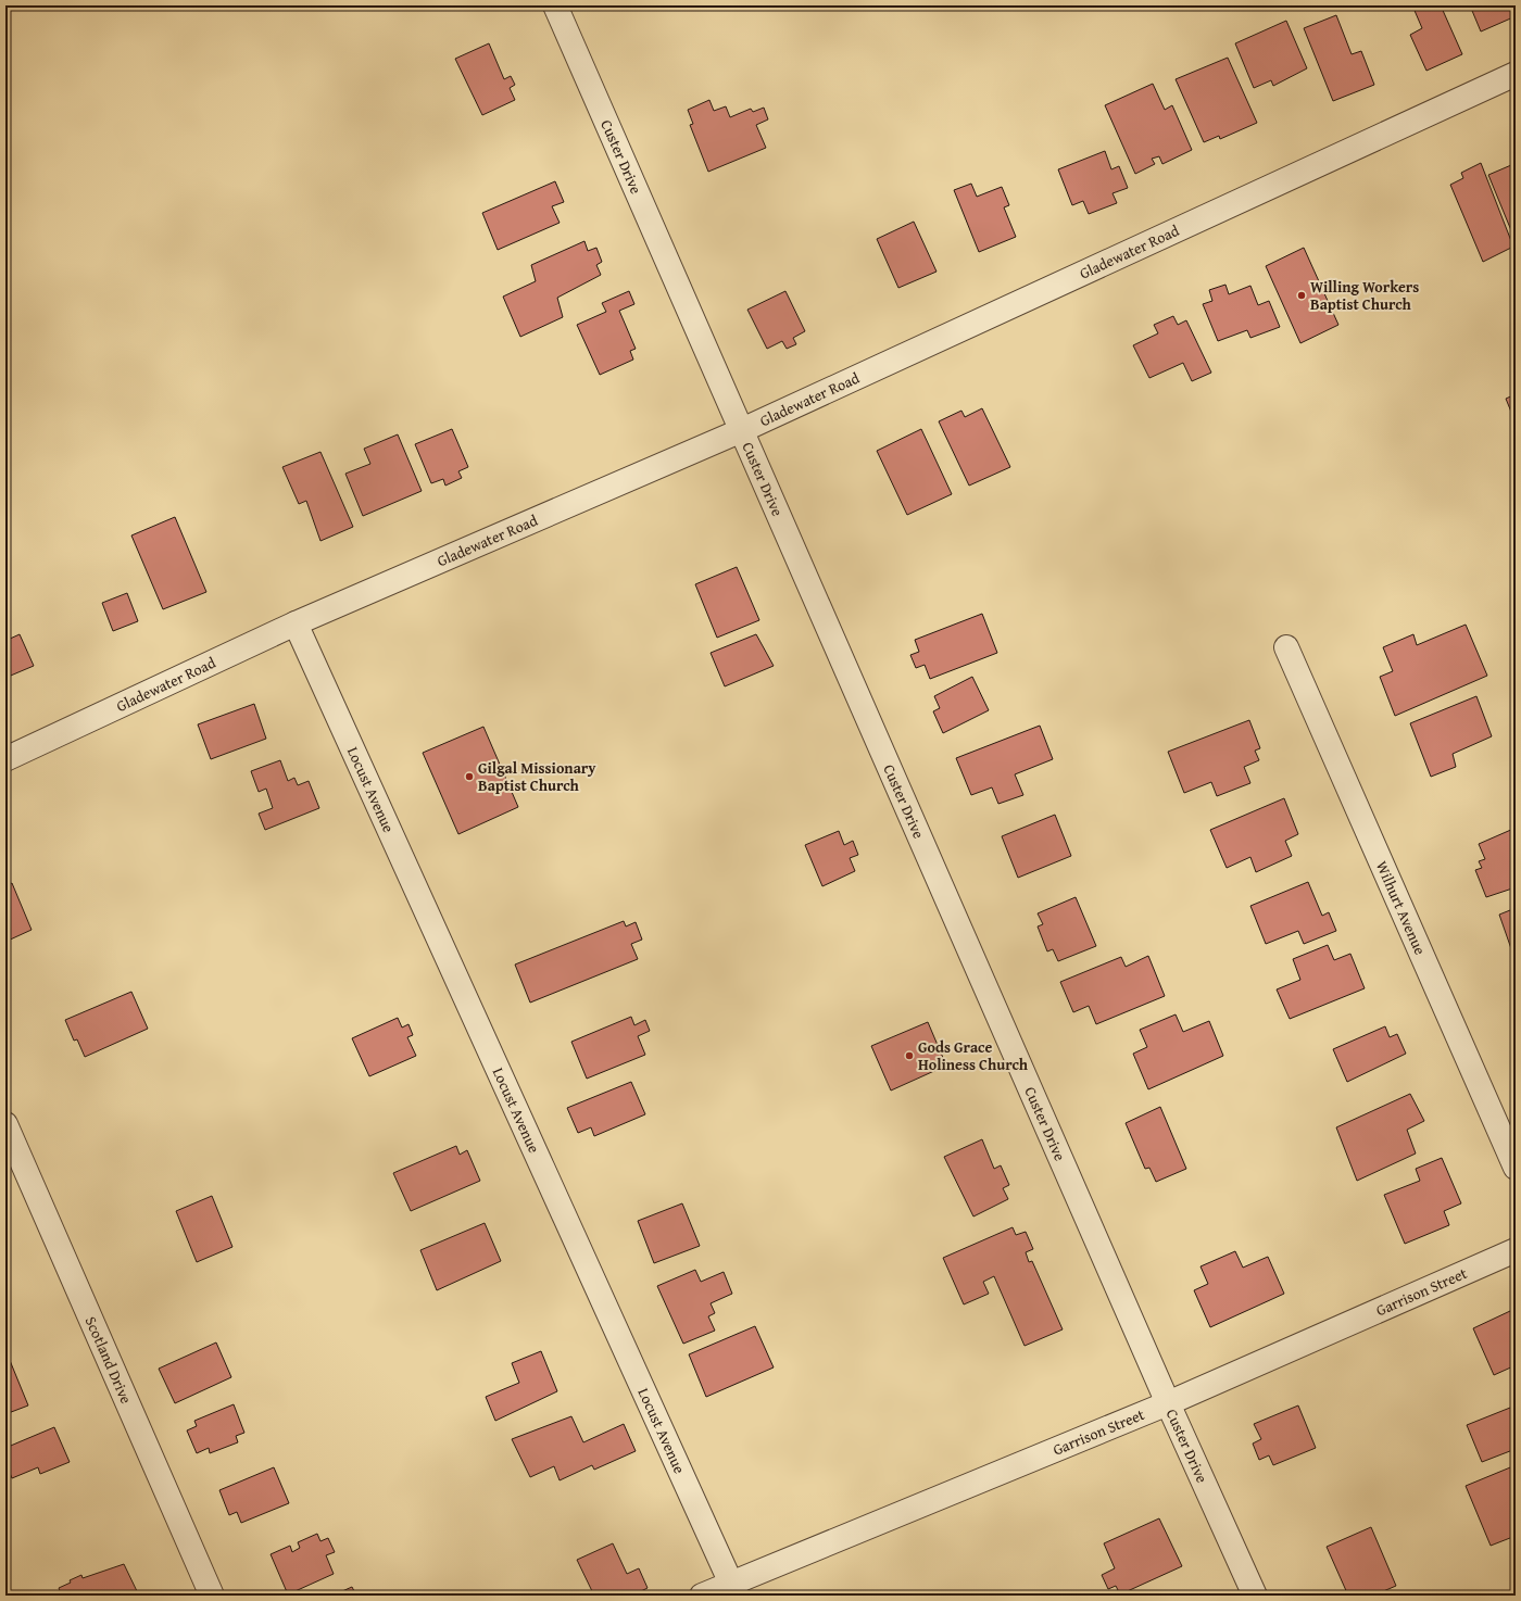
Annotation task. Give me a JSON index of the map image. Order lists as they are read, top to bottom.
{
  "streets": {
    "street": [
      "Custer Drive",
      "Gladewater Road",
      "Locust Avenue",
      "Wilhurt Avenue",
      "Garrison Street",
      "Scotland Drive"
    ]
  },
  "crossings": [
    ["Custer Drive", "Gladewater Road"],
    ["Custer Drive", "Garrison Street"],
    ["Gladewater Road", "Locust Avenue"],
    ["Locust Avenue", "Garrison Street"]
  ],
  "places": ["Willing Workers Baptist Church", "Gilgal Missionary Baptist Church", "Gods Grace Holiness Church"]
}
